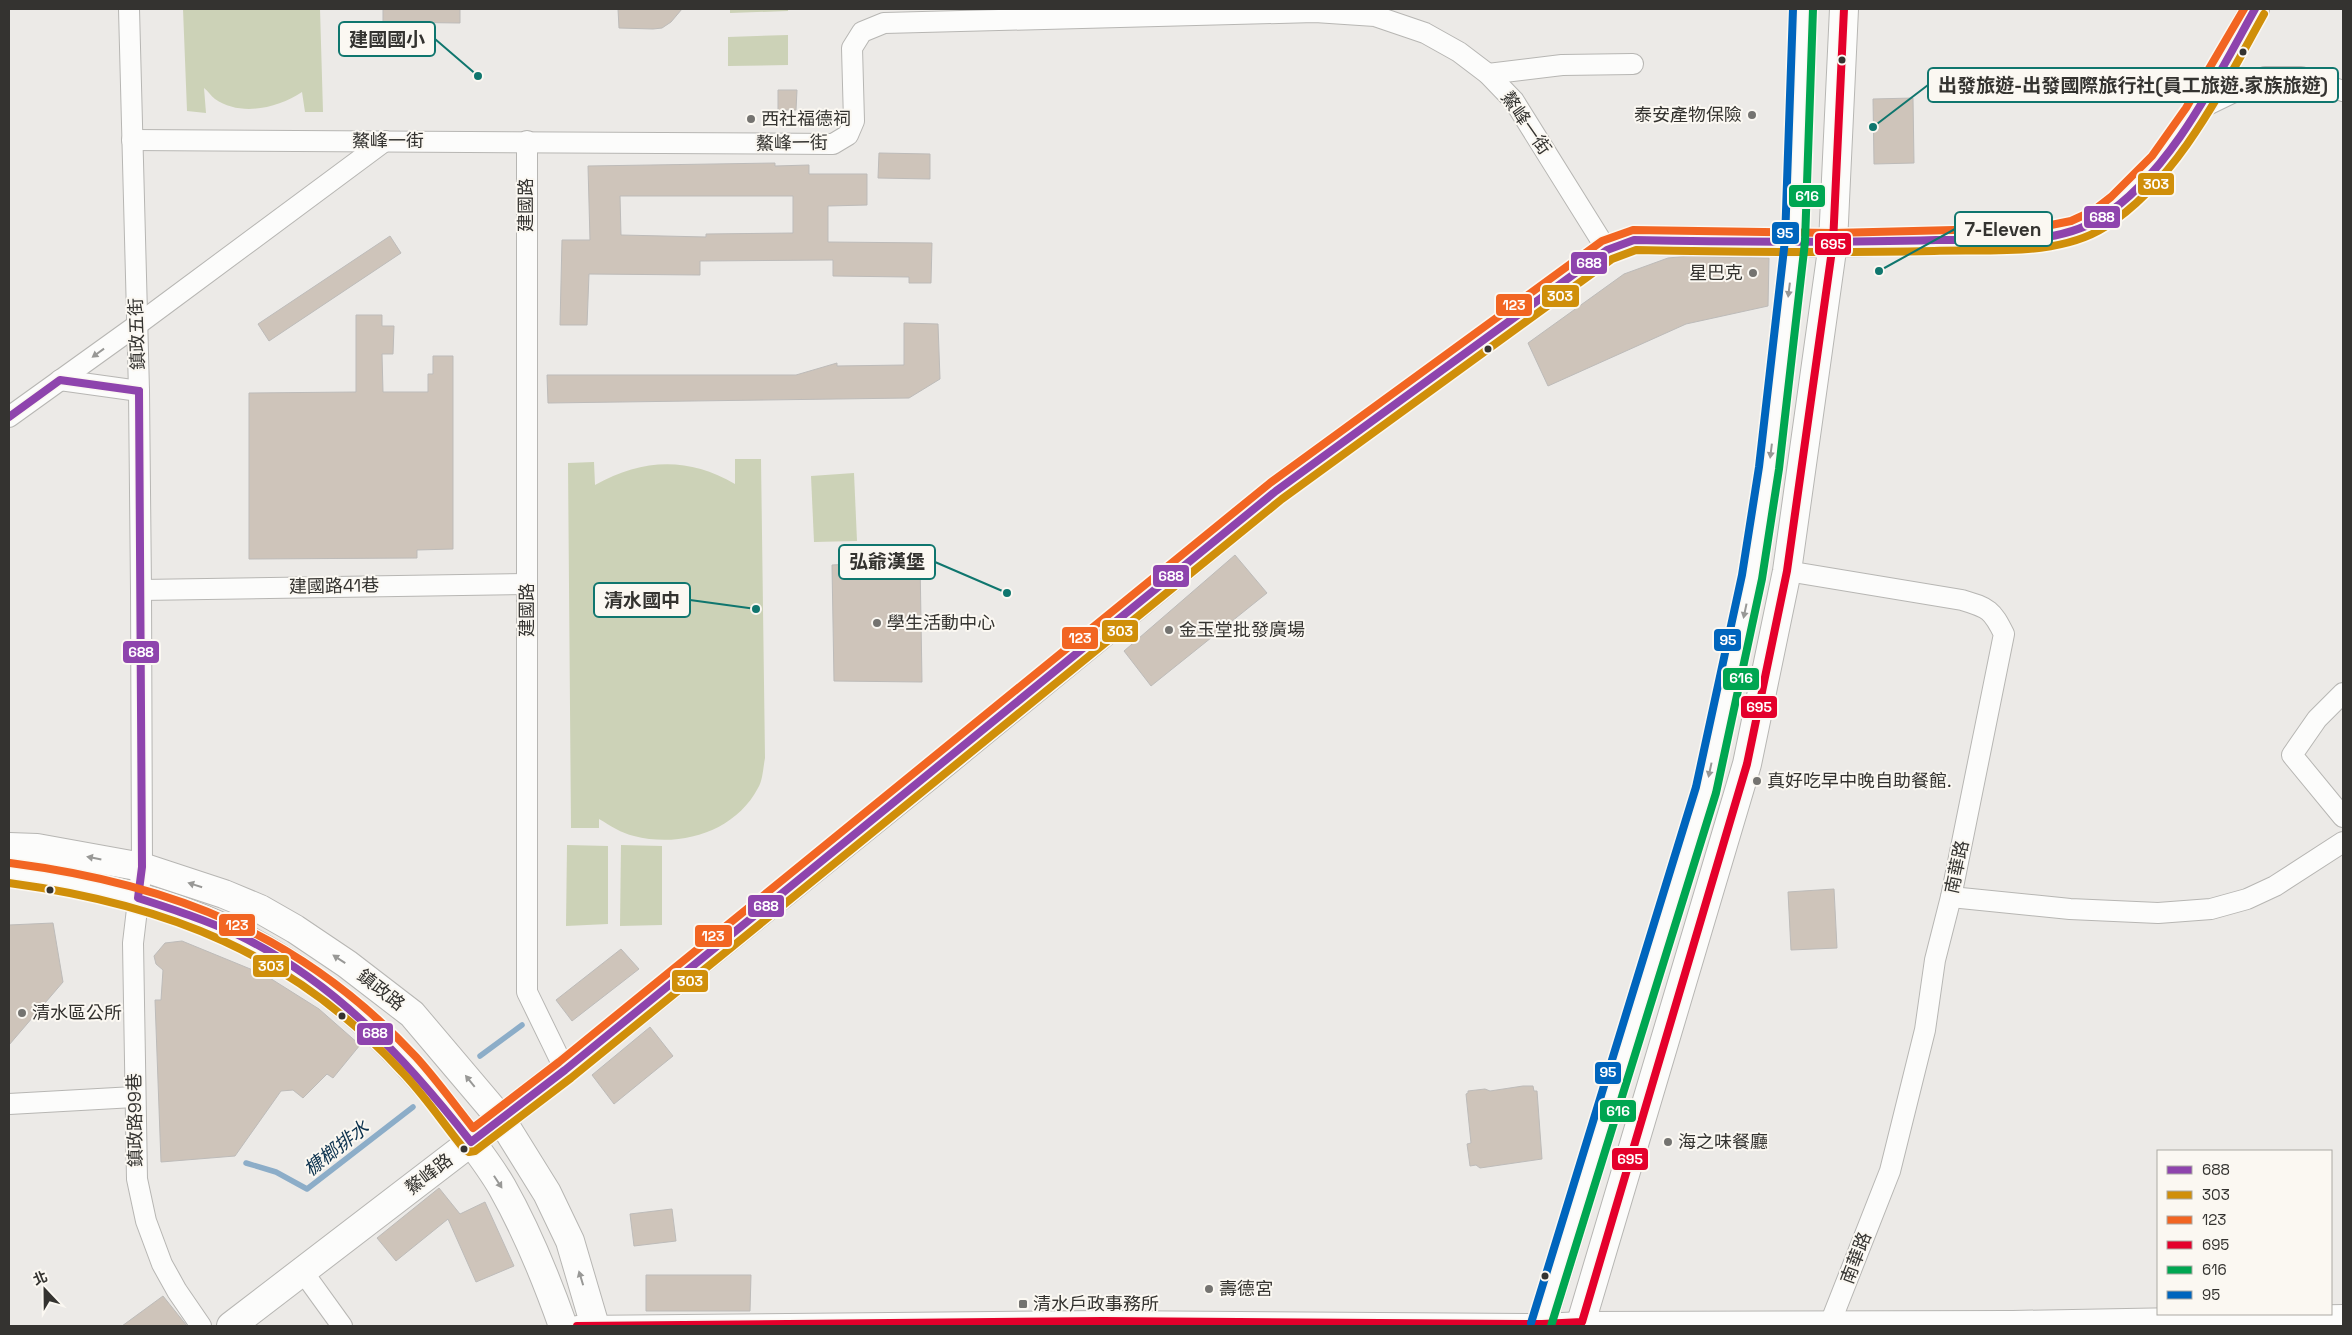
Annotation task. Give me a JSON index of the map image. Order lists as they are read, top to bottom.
{
  "streets": {
    "street": [
      "鰲峰一街",
      "建國路",
      "鎮政五街",
      "建國路41巷",
      "南華路",
      "鎮政路",
      "鎮政路99巷",
      "鰲峰路"
    ]
  },
  "crossings": [
    ["鰲峰一街", "建國路"],
    ["鰲峰一街", "鎮政五街"],
    ["鰲峰一街", "鰲峰路"],
    ["建國路", "建國路41巷"],
    ["建國路", "鰲峰路"],
    ["鎮政五街", "建國路41巷"],
    ["鎮政五街", "鎮政路"],
    ["鎮政五街", "鎮政路99巷"],
    ["鎮政路", "鎮政路99巷"],
    ["鎮政路", "鰲峰路"]
  ],
  "water": ["槺榔排水"],
  "places": {
    "other": [
      "建國國小",
      "泰安產物保險",
      "西社福德祠",
      "出發旅遊-出發國際旅行社(員工旅遊.家族旅遊)",
      "7-Eleven",
      "星巴克",
      "弘爺漢堡",
      "清水國中",
      "學生活動中心",
      "金玉堂批發廣場",
      "真好吃早中晚自助餐館.",
      "清水區公所",
      "海之味餐廳",
      "壽德宮"
    ],
    "transit": ["清水戶政事務所"]
  },
  "lines": [
    "transit line 688",
    "transit line 123",
    "transit line 695",
    "transit line 616",
    "transit line 95",
    "transit line 303"
  ],
  "legend": [
    "688",
    "303",
    "123",
    "695",
    "616",
    "95"
  ],
  "north": "top"
}
